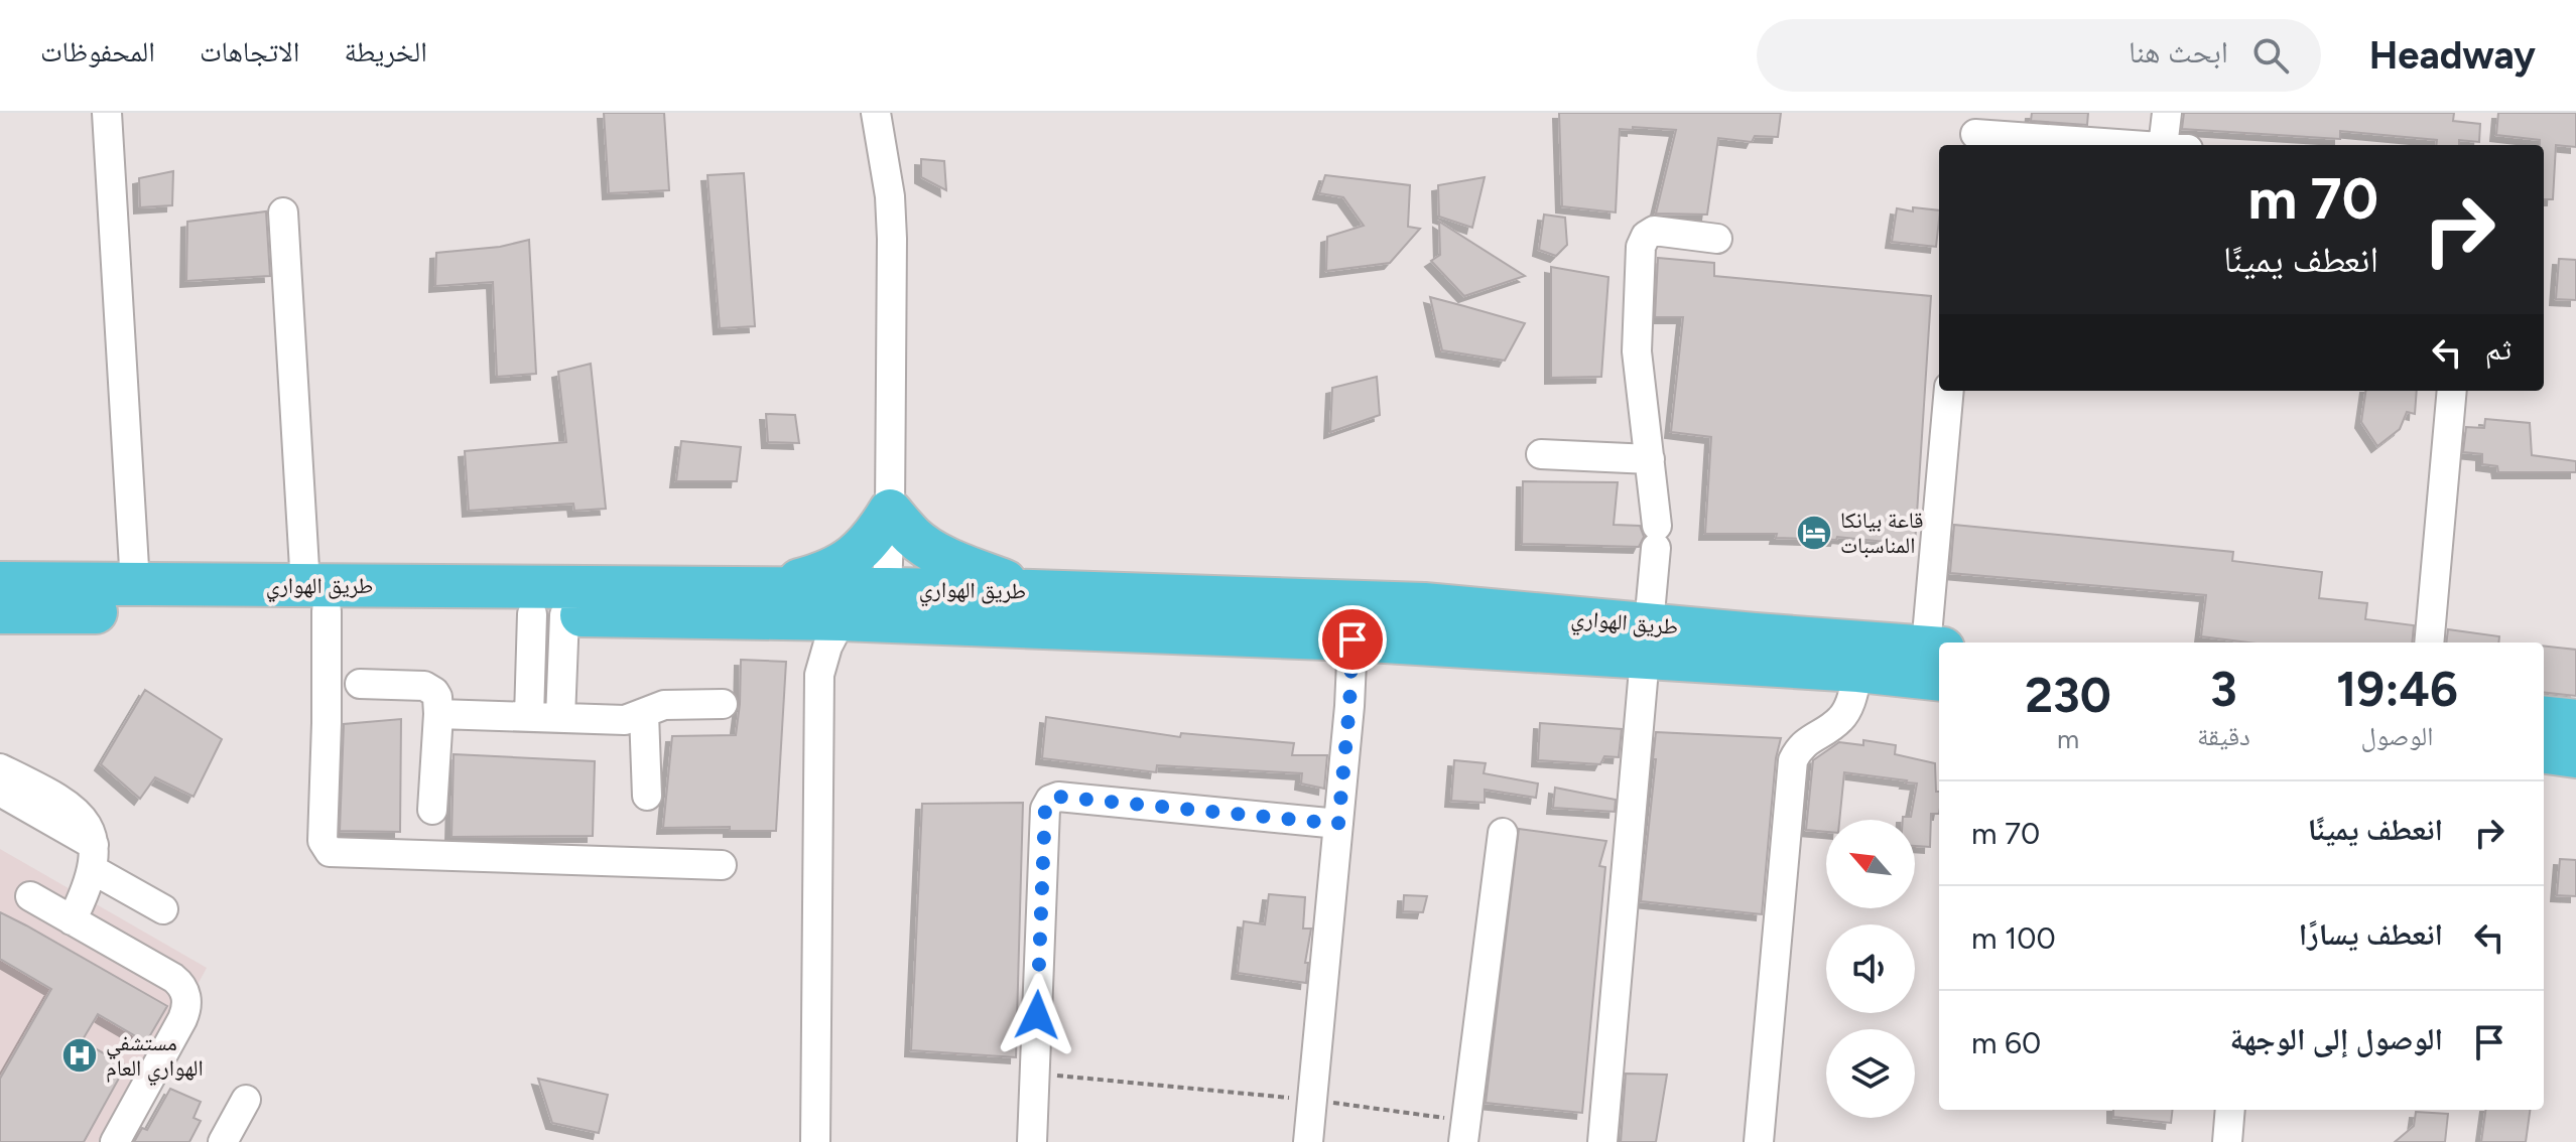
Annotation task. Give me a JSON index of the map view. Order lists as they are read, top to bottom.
{
  "streets": {
    "highway": ["طريق الهواري"]
  },
  "places": {
    "hotel": ["قاعة بيانكا المناسبات"],
    "hospital": ["مستشفي الهواري العام"]
  },
  "north": "top left",
  "page": {
    "header": "Headway",
    "search": "ابحث هنا",
    "nav": ["الخريطة", "الاتجاهات", "المحفوظات"],
    "turn": ["70 m", "انعطف يمينًا"],
    "then": "ثم",
    "eta": [
      "19:46",
      "الوصول",
      "3",
      "دقيقة",
      "230",
      "m"
    ],
    "list": [
      {
        "name": "انعطف يمينًا",
        "value": "70 m"
      },
      {
        "name": "انعطف يسارًا",
        "value": "100 m"
      },
      {
        "name": "الوصول إلى الوجهة",
        "value": "60 m"
      }
    ]
  }
}
